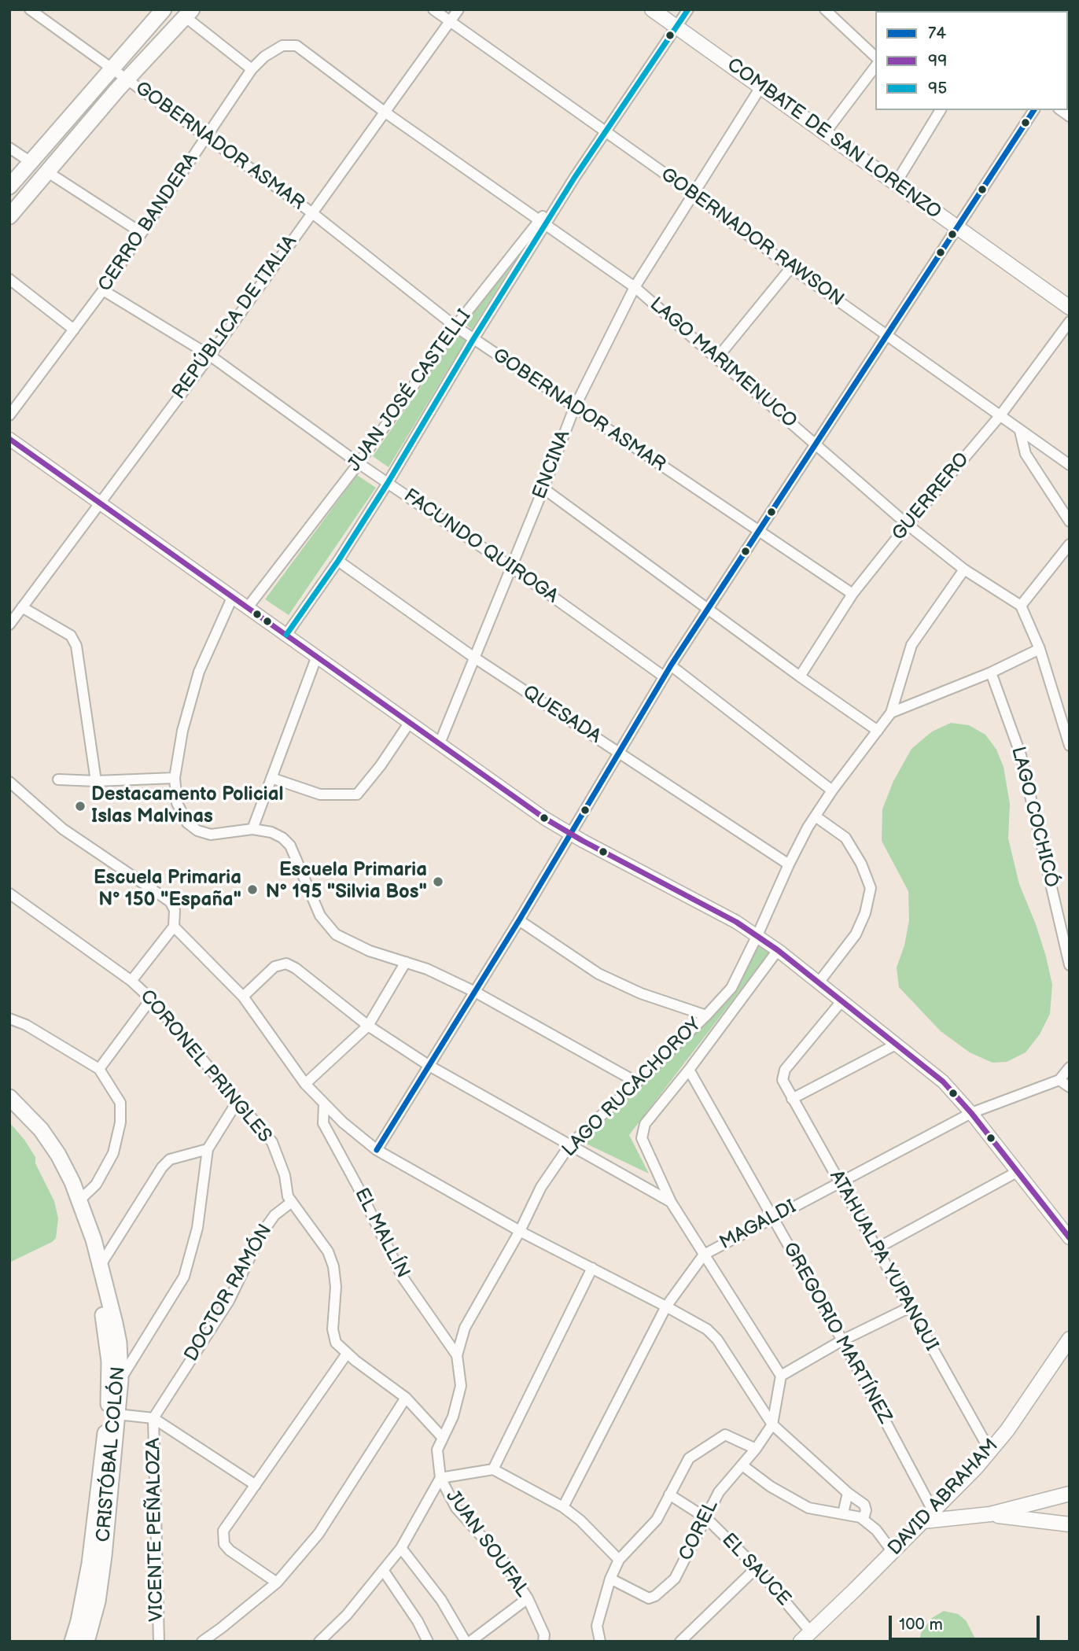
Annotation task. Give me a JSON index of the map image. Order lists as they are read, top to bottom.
{
  "streets": {
    "main road": ["COMBATE DE SAN LORENZO", "CRISTÓBAL COLÓN", "DAVID ABRAHAM"],
    "street": [
      "GOBERNADOR ASMAR",
      "CERRO BANDERA",
      "GOBERNADOR RAWSON",
      "REPÚBLICA DE ITALIA",
      "LAGO MARIMENUCO",
      "JUAN JOSÉ CASTELLI",
      "ENCINA",
      "GUERRERO",
      "FACUNDO QUIROGA",
      "QUESADA",
      "LAGO COCHICÓ",
      "CORONEL PRINGLES",
      "LAGO RUCACHOROY",
      "MAGALDI",
      "EL MALLÍN",
      "ATAHUALPA YUPANQUI",
      "DOCTOR RAMÓN",
      "GREGORIO MARTÍNEZ",
      "VICENTE PEÑALOZA",
      "COREL",
      "JUAN SOUFAL",
      "EL SAUCE"
    ]
  },
  "crossings": [
    ["COMBATE DE SAN LORENZO", "JUAN JOSÉ CASTELLI"],
    ["COMBATE DE SAN LORENZO", "ENCINA"],
    ["GOBERNADOR ASMAR", "CERRO BANDERA"],
    ["GOBERNADOR ASMAR", "REPÚBLICA DE ITALIA"],
    ["GOBERNADOR ASMAR", "JUAN JOSÉ CASTELLI"],
    ["GOBERNADOR ASMAR", "ENCINA"],
    ["GOBERNADOR ASMAR", "GUERRERO"],
    ["CERRO BANDERA", "LAGO MARIMENUCO"],
    ["CERRO BANDERA", "FACUNDO QUIROGA"],
    ["GOBERNADOR RAWSON", "REPÚBLICA DE ITALIA"],
    ["GOBERNADOR RAWSON", "JUAN JOSÉ CASTELLI"],
    ["GOBERNADOR RAWSON", "ENCINA"],
    ["GOBERNADOR RAWSON", "GUERRERO"],
    ["REPÚBLICA DE ITALIA", "LAGO MARIMENUCO"],
    ["REPÚBLICA DE ITALIA", "FACUNDO QUIROGA"],
    ["LAGO MARIMENUCO", "JUAN JOSÉ CASTELLI"],
    ["LAGO MARIMENUCO", "ENCINA"],
    ["LAGO MARIMENUCO", "GUERRERO"],
    ["JUAN JOSÉ CASTELLI", "FACUNDO QUIROGA"],
    ["JUAN JOSÉ CASTELLI", "QUESADA"],
    ["ENCINA", "FACUNDO QUIROGA"],
    ["ENCINA", "QUESADA"],
    ["QUESADA", "LAGO RUCACHOROY"],
    ["CORONEL PRINGLES", "LAGO RUCACHOROY"],
    ["CORONEL PRINGLES", "DOCTOR RAMÓN"],
    ["LAGO RUCACHOROY", "EL MALLÍN"],
    ["LAGO RUCACHOROY", "JUAN SOUFAL"],
    ["MAGALDI", "ATAHUALPA YUPANQUI"],
    ["MAGALDI", "GREGORIO MARTÍNEZ"],
    ["ATAHUALPA YUPANQUI", "DAVID ABRAHAM"],
    ["DOCTOR RAMÓN", "VICENTE PEÑALOZA"],
    ["GREGORIO MARTÍNEZ", "DAVID ABRAHAM"],
    ["DAVID ABRAHAM", "EL SAUCE"],
    ["COREL", "EL SAUCE"]
  ],
  "places": ["Destacamento Policial Islas Malvinas", "Escuela Primaria N° 195 \"Silvia Bos\"", "Escuela Primaria N° 150 \"España\""],
  "lines": ["transit line 95", "transit line 74", "transit line 99"],
  "legend": ["74", "99", "95"],
  "scale_bar": "100 m"
}
